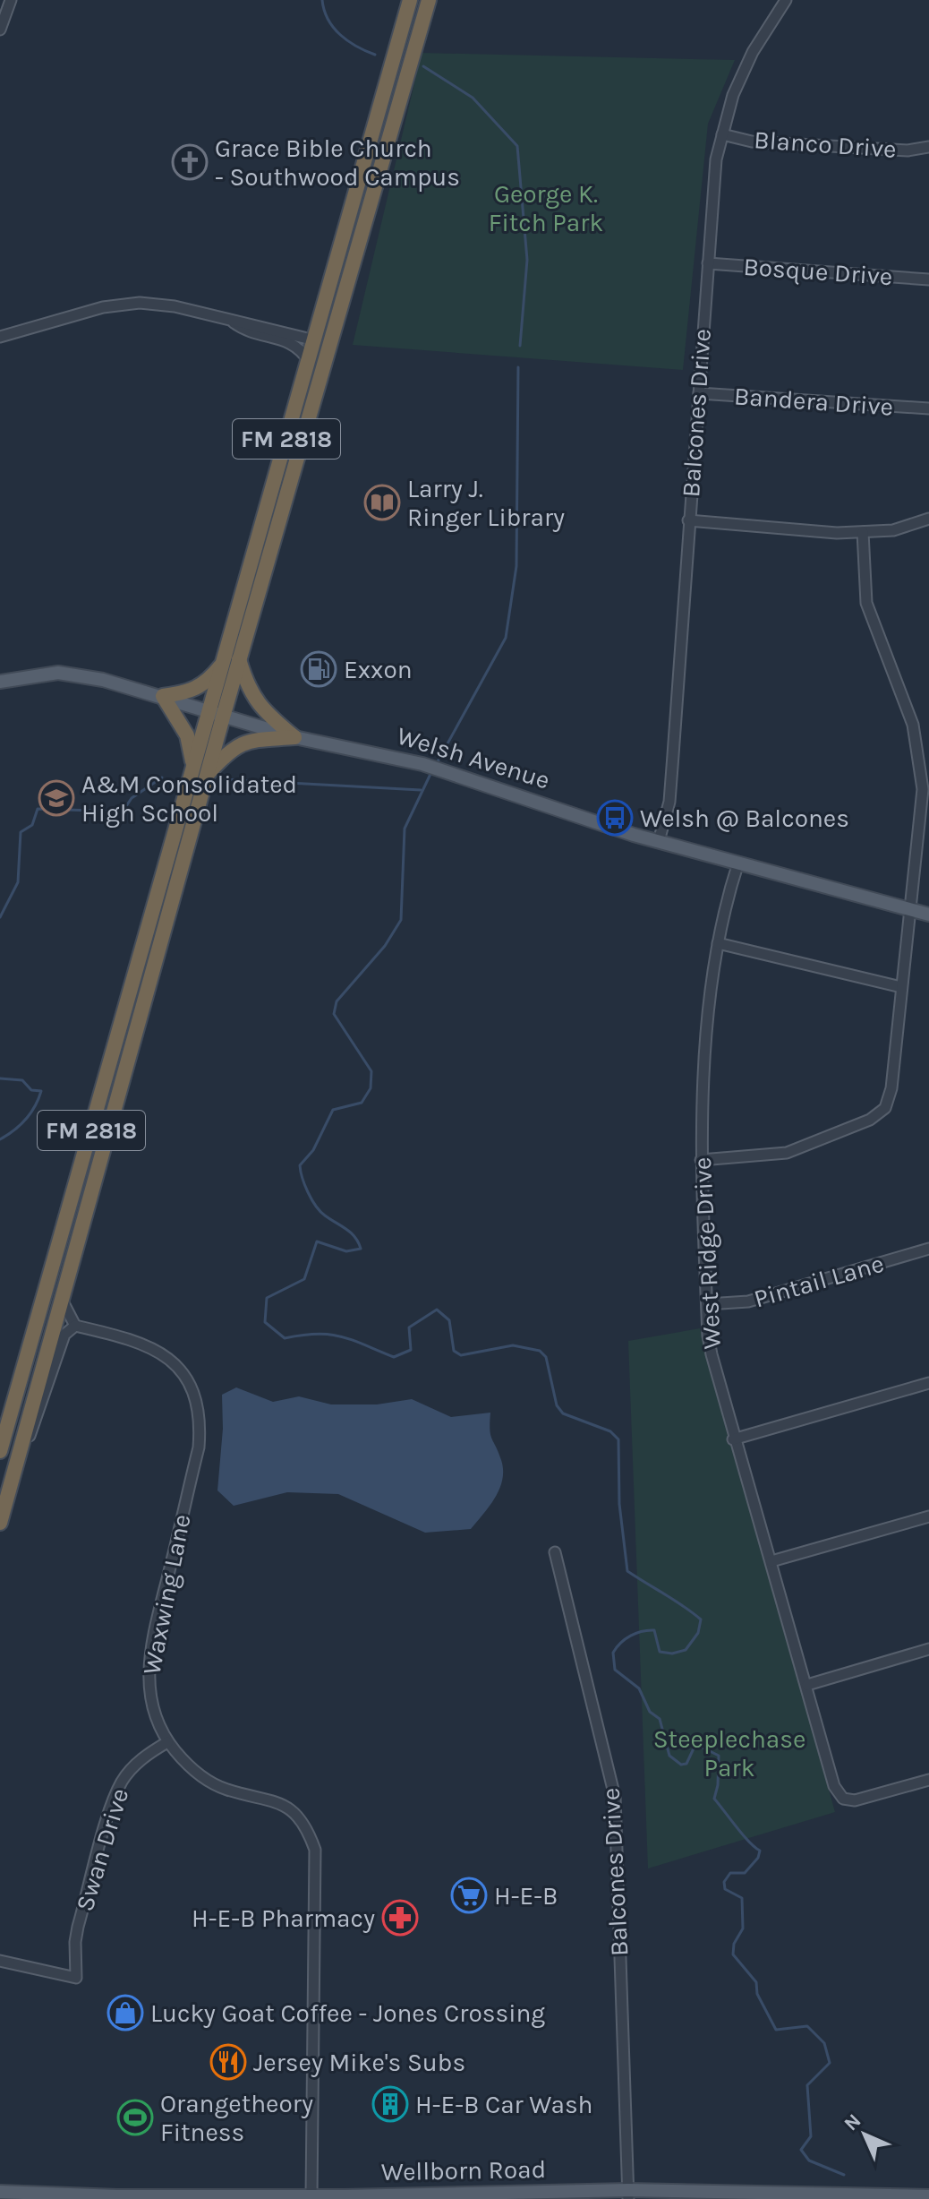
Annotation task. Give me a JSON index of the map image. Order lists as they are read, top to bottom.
{
  "streets": {
    "highway": ["FM 2818"],
    "main road": ["Welsh Avenue", "Wellborn Road"],
    "street": [
      "Blanco Drive",
      "Bosque Drive",
      "Bandera Drive",
      "Balcones Drive",
      "West Ridge Drive",
      "Pintail Lane",
      "Waxwing Lane",
      "Swan Drive"
    ]
  },
  "crossings": [
    ["Blanco Drive", "Balcones Drive"],
    ["Bosque Drive", "Balcones Drive"],
    ["Bandera Drive", "Balcones Drive"],
    ["Balcones Drive", "Welsh Avenue"],
    ["Balcones Drive", "Wellborn Road"],
    ["FM 2818", "Welsh Avenue"],
    ["Welsh Avenue", "West Ridge Drive"],
    ["West Ridge Drive", "Pintail Lane"],
    ["Waxwing Lane", "Swan Drive"],
    ["Waxwing Lane", "Wellborn Road"]
  ],
  "parks": ["George K. Fitch Park", "Steeplechase Park"],
  "places": {
    "church": ["Grace Bible Church - Southwood Campus"],
    "library": ["Larry J. Ringer Library"],
    "fuel station": ["Exxon"],
    "school or university": ["A&M Consolidated High School"],
    "bus stop": ["Welsh @ Balcones"],
    "supermarket": ["H-E-B"],
    "pharmacy": ["H-E-B Pharmacy"],
    "shop": ["Lucky Goat Coffee - Jones Crossing"],
    "restaurant": ["Jersey Mike's Subs"],
    "building": ["H-E-B Car Wash"],
    "sports": ["Orangetheory Fitness"]
  },
  "north": "top left"
}
